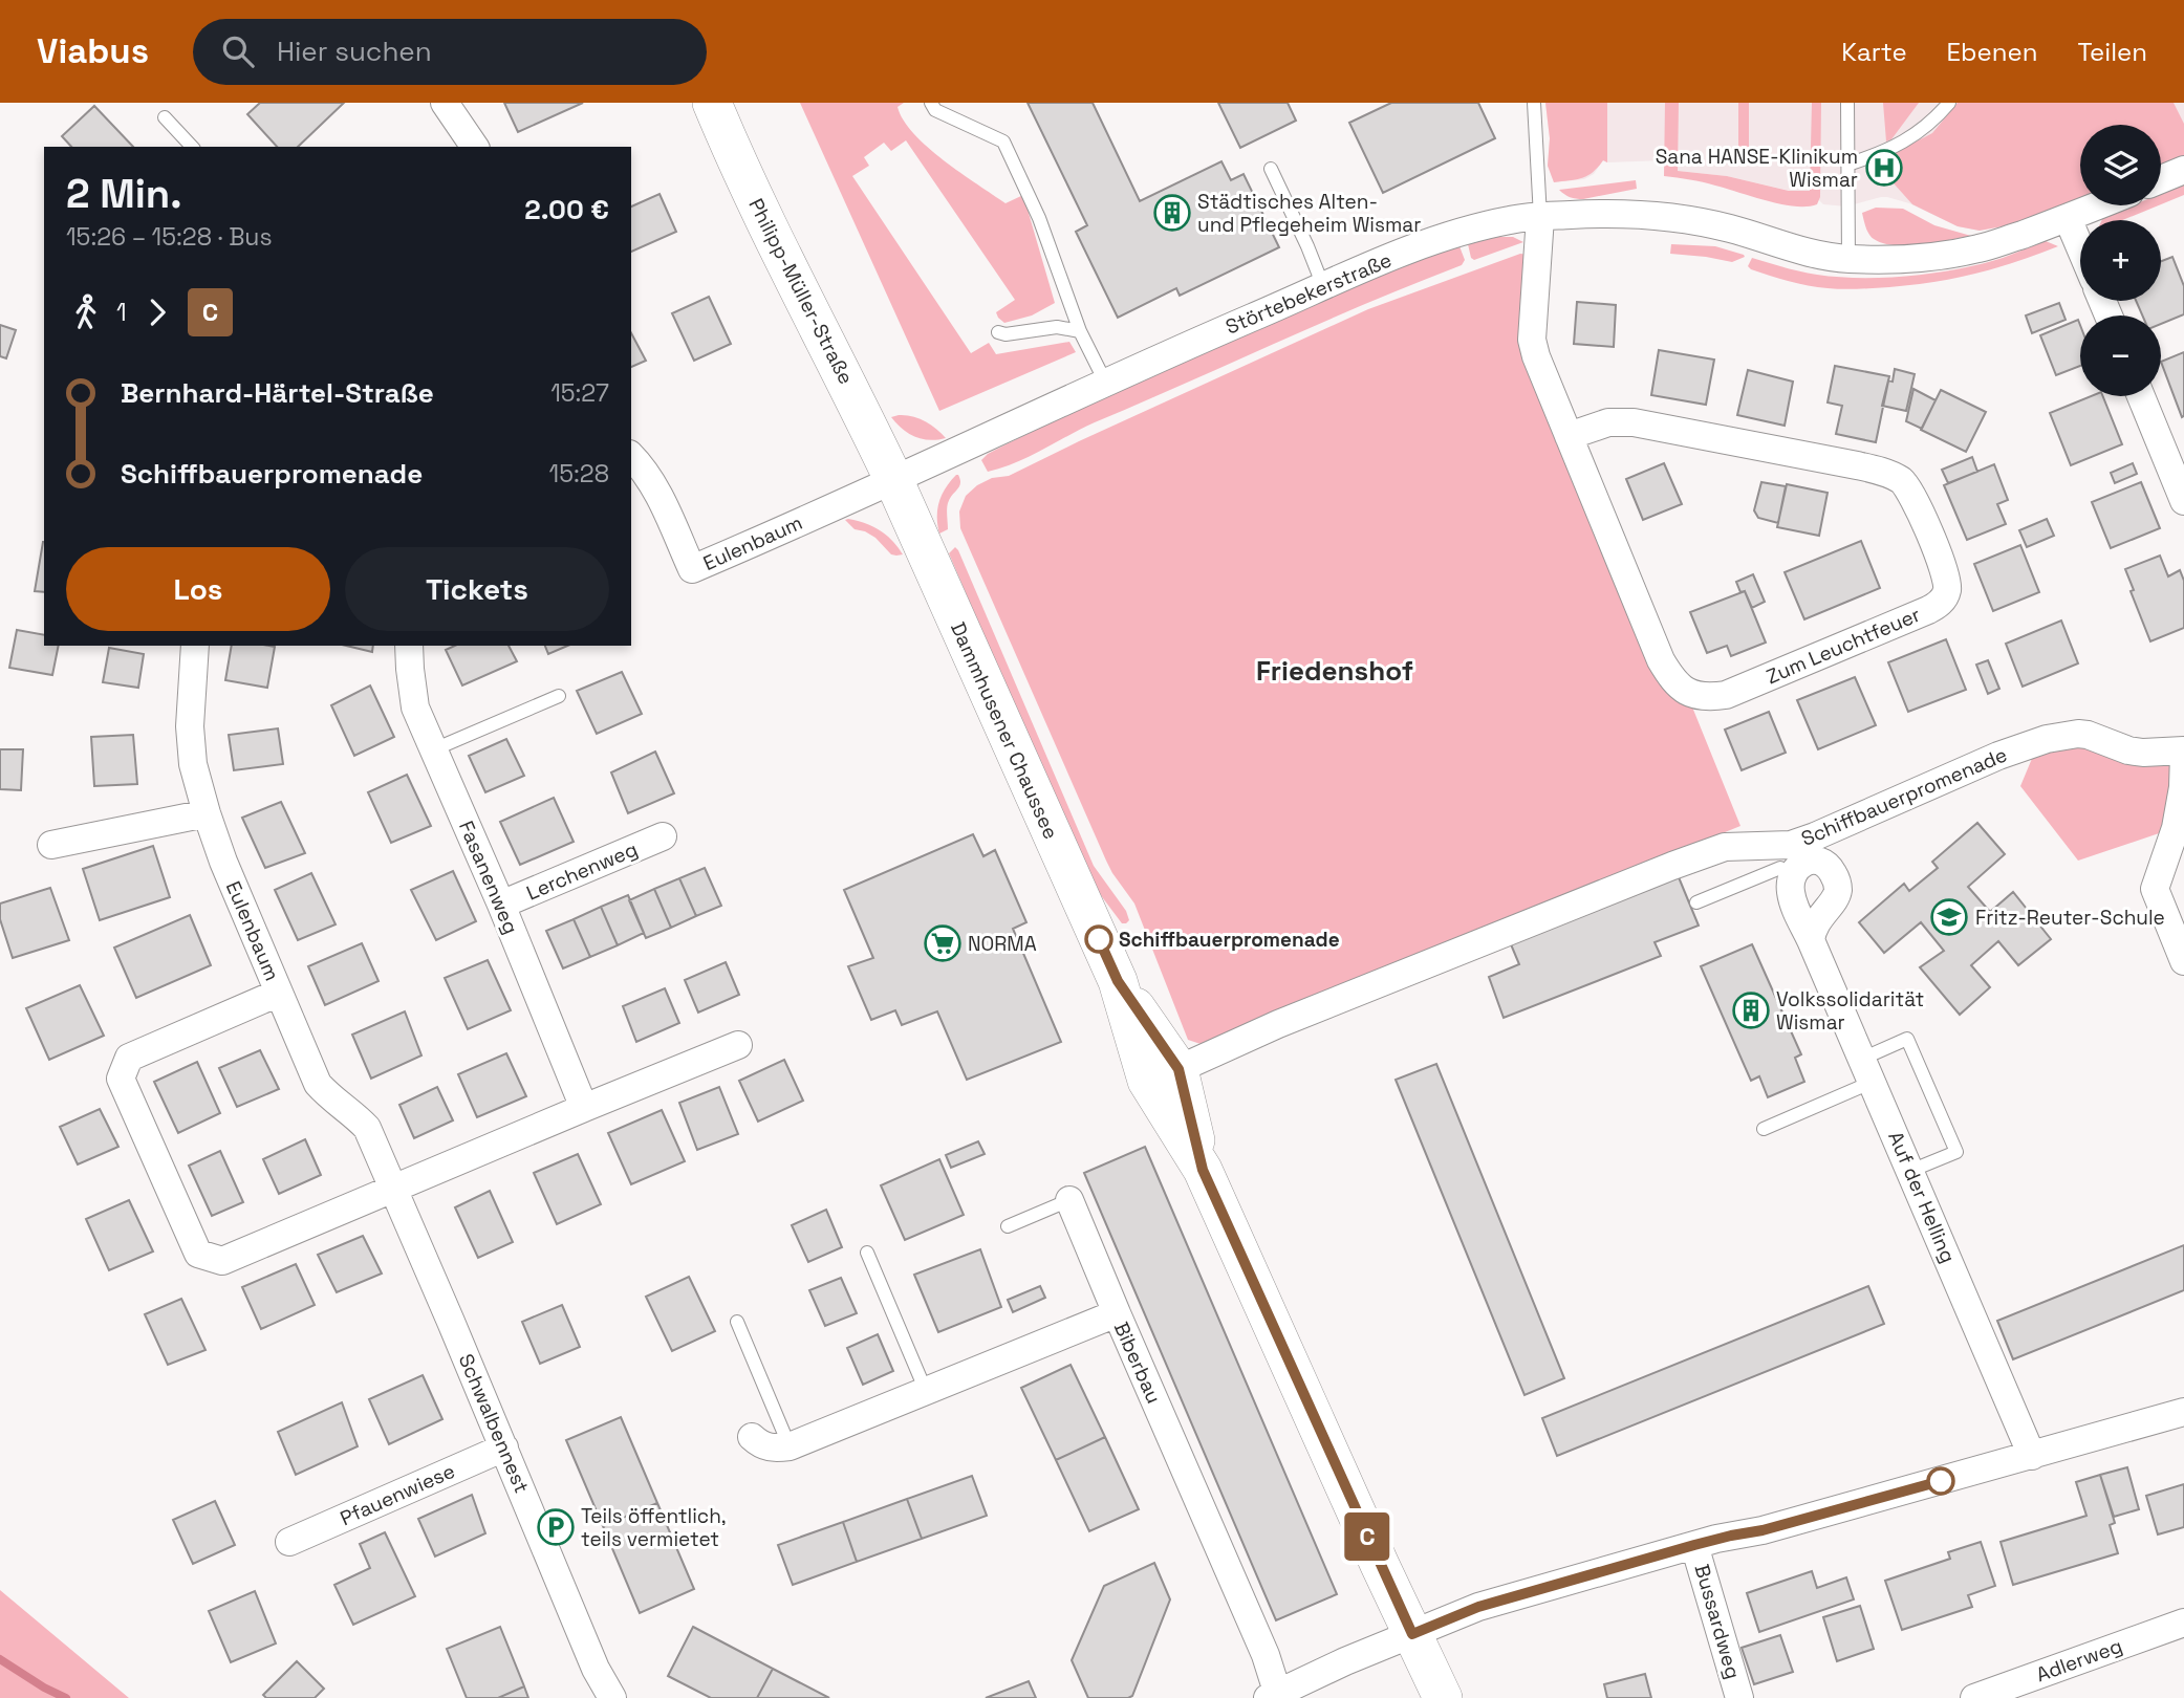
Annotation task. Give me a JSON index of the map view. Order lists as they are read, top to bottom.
{
  "streets": {
    "street": [
      "Philipp-Müller-Straße",
      "Störtebekerstraße",
      "Eulenbaum",
      "Zum Leuchtfeuer",
      "Dammhusener Chaussee",
      "Schiffbauerpromenade",
      "Lerchenweg",
      "Fasanenweg",
      "Auf der Helling",
      "Biberbau",
      "Schwalbennest",
      "Pfauenwiese",
      "Bussardweg",
      "Adlerweg"
    ]
  },
  "crossings": [
    ["Philipp-Müller-Straße", "Störtebekerstraße"],
    ["Philipp-Müller-Straße", "Eulenbaum"],
    ["Philipp-Müller-Straße", "Dammhusener Chaussee"],
    ["Störtebekerstraße", "Eulenbaum"],
    ["Störtebekerstraße", "Zum Leuchtfeuer"],
    ["Störtebekerstraße", "Dammhusener Chaussee"],
    ["Eulenbaum", "Dammhusener Chaussee"],
    ["Eulenbaum", "Schwalbennest"],
    ["Dammhusener Chaussee", "Schiffbauerpromenade"],
    ["Schiffbauerpromenade", "Auf der Helling"],
    ["Lerchenweg", "Fasanenweg"],
    ["Schwalbennest", "Pfauenwiese"]
  ],
  "districts": ["Friedenshof"],
  "places": {
    "hospital": ["Sana HANSE-Klinikum Wismar"],
    "building": ["Städtisches Alten- und Pflegeheim Wismar", "Volkssolidarität Wismar"],
    "school or university": ["Fritz-Reuter-Schule"],
    "other": ["Schiffbauerpromenade"],
    "supermarket": ["NORMA"],
    "parking": ["Teils öffentlich, teils vermietet"]
  },
  "lines": ["bus line C"],
  "page": {
    "header": "Viabus",
    "search": "Hier suchen",
    "nav": ["Karte", "Ebenen", "Teilen"],
    "on_map": "C",
    "map_buttons": ["+", "−"],
    "heading": ["2 Min.", "15:26 – 15:28 · Bus", "2.00 €"],
    "legs": ["1", "C"],
    "list": [
      {
        "name": "Bernhard-Härtel-Straße",
        "value": "15:27"
      },
      {
        "name": "Schiffbauerpromenade",
        "value": "15:28"
      }
    ],
    "buttons": ["Los", "Tickets"]
  }
}
